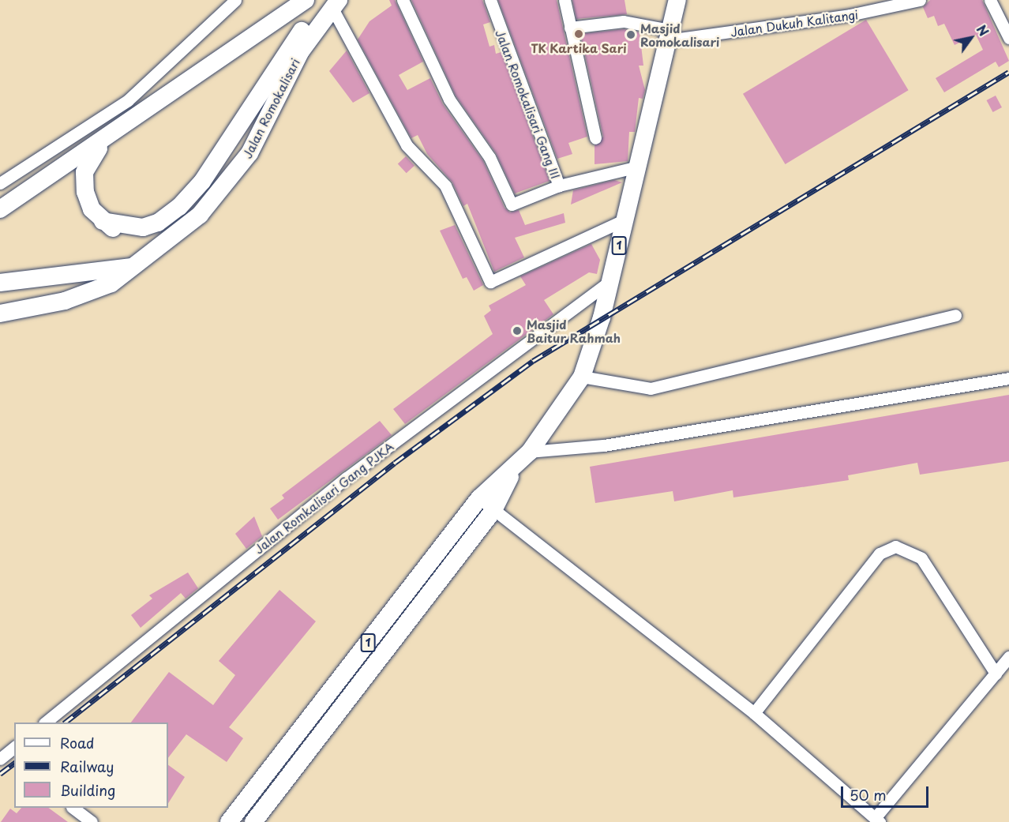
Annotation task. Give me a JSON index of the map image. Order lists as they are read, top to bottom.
{
  "streets": {
    "highway": ["Jalan Romokalisari", "1"],
    "street": ["Jalan Dukuh Kalitangi", "Jalan Romokalisari Gang III", "Jalan Romkalisari Gang PJKA"]
  },
  "crossings": [
    ["Jalan Dukuh Kalitangi", "1"],
    ["Jalan Romokalisari Gang III", "1"],
    ["1", "Jalan Romkalisari Gang PJKA"]
  ],
  "places": ["TK Kartika Sari", "Masjid Romokalisari", "Masjid Baitur Rahmah"],
  "legend": ["Road", "Railway", "Building"],
  "scale_bar": "50 m",
  "north": "top right"
}
